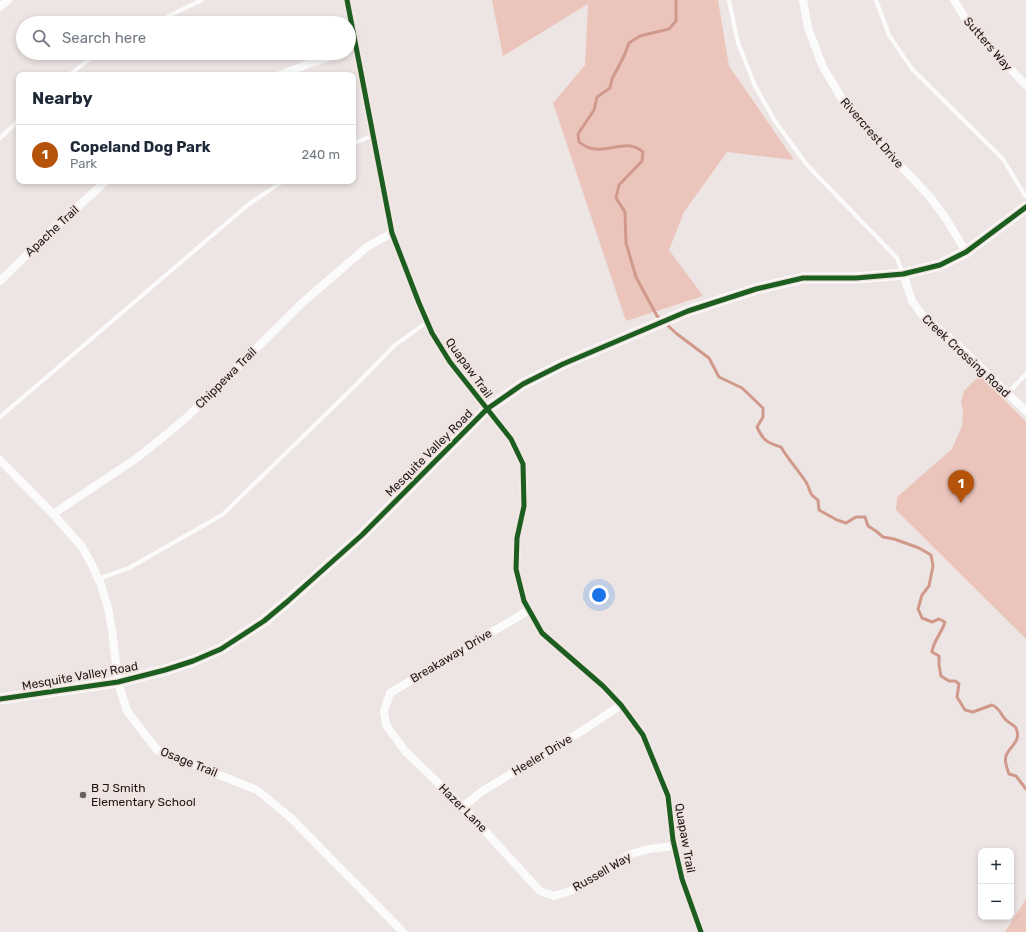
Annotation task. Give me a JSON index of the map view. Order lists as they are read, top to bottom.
{
  "streets": {
    "street": [
      "Sutters Way",
      "Rivercrest Drive",
      "Apache Trail",
      "Creek Crossing Road",
      "Quapaw Trail",
      "Chippewa Trail",
      "Mesquite Valley Road",
      "Breakaway Drive",
      "Heeler Drive",
      "Osage Trail",
      "Hazer Lane",
      "Russell Way"
    ]
  },
  "crossings": [
    ["Rivercrest Drive", "Mesquite Valley Road"],
    ["Creek Crossing Road", "Mesquite Valley Road"],
    ["Quapaw Trail", "Chippewa Trail"],
    ["Quapaw Trail", "Mesquite Valley Road"],
    ["Quapaw Trail", "Breakaway Drive"],
    ["Quapaw Trail", "Heeler Drive"],
    ["Quapaw Trail", "Russell Way"],
    ["Chippewa Trail", "Osage Trail"],
    ["Mesquite Valley Road", "Osage Trail"],
    ["Breakaway Drive", "Hazer Lane"],
    ["Heeler Drive", "Hazer Lane"],
    ["Hazer Lane", "Russell Way"]
  ],
  "places": ["B J Smith Elementary School"],
  "page": {
    "search": "Search here",
    "heading": "Nearby",
    "list": [
      {
        "mark": "1",
        "name": "Copeland Dog Park",
        "note": "Park",
        "value": "240 m"
      }
    ],
    "pins": "1",
    "map_buttons": ["+", "−"]
  }
}
